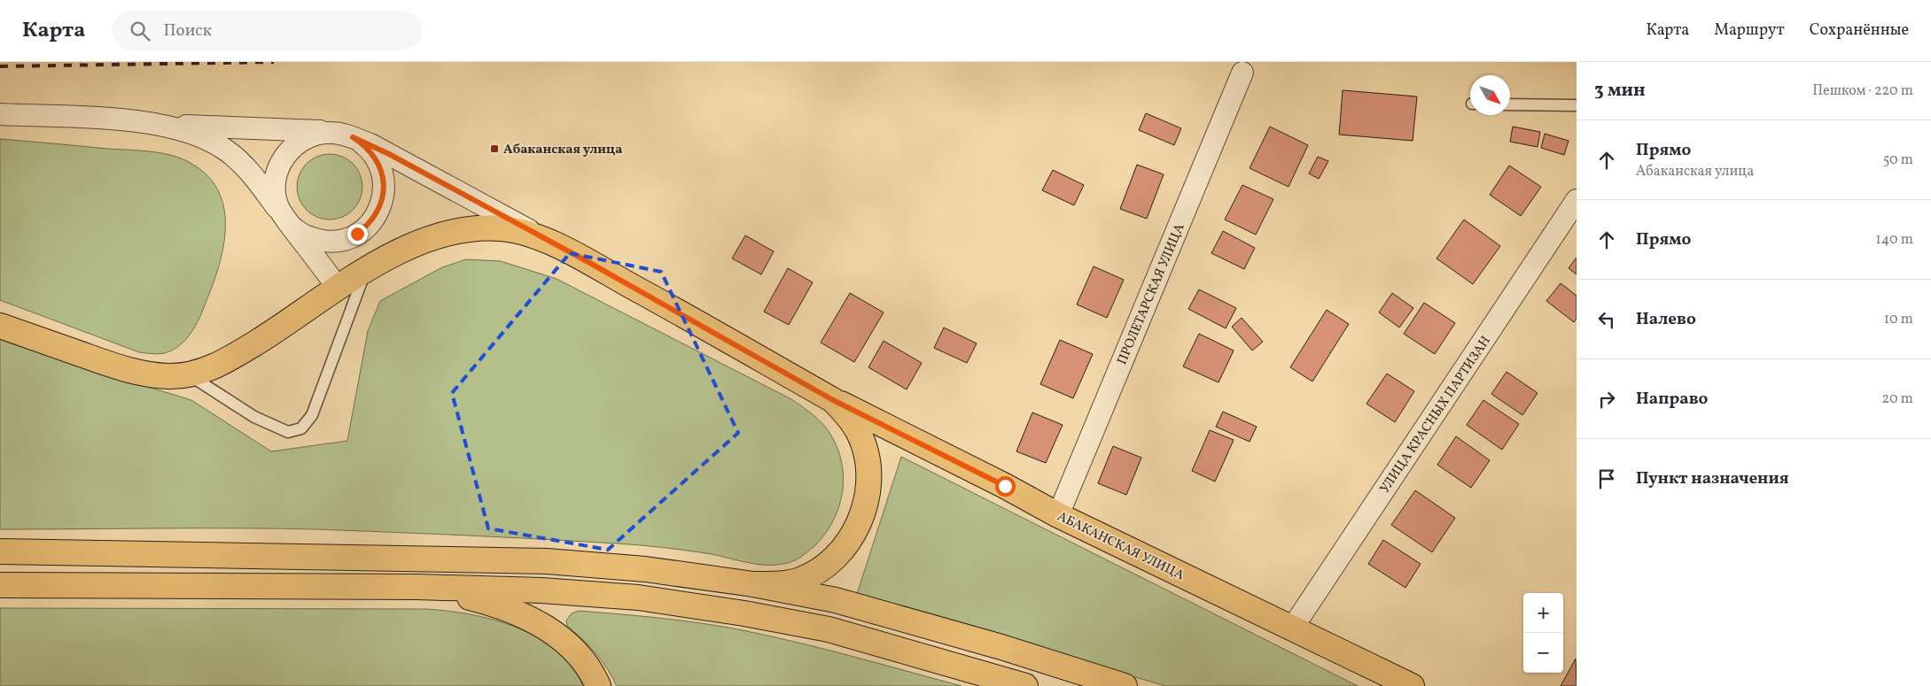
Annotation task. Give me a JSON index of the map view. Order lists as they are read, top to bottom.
{
  "streets": {
    "main road": ["АБАКАНСКАЯ УЛИЦА"],
    "street": ["ПРОЛЕТАРСКАЯ УЛИЦА", "УЛИЦА КРАСНЫХ ПАРТИЗАН"]
  },
  "crossings": [
    ["ПРОЛЕТАРСКАЯ УЛИЦА", "АБАКАНСКАЯ УЛИЦА"],
    ["УЛИЦА КРАСНЫХ ПАРТИЗАН", "АБАКАНСКАЯ УЛИЦА"]
  ],
  "places": {
    "transit": ["Абаканская улица"]
  },
  "north": "bottom right",
  "page": {
    "header": "Карта",
    "search": "Поиск",
    "nav": ["Карта", "Маршрут", "Сохранённые"],
    "heading": ["3 мин", "Пешком · 220 m"],
    "list": [
      ["Прямо", "Абаканская улица", "50 m"],
      ["Прямо", "140 m"],
      ["Налево", "10 m"],
      ["Направо", "20 m"],
      "Пункт назначения"
    ],
    "map_buttons": ["+", "−"]
  }
}
